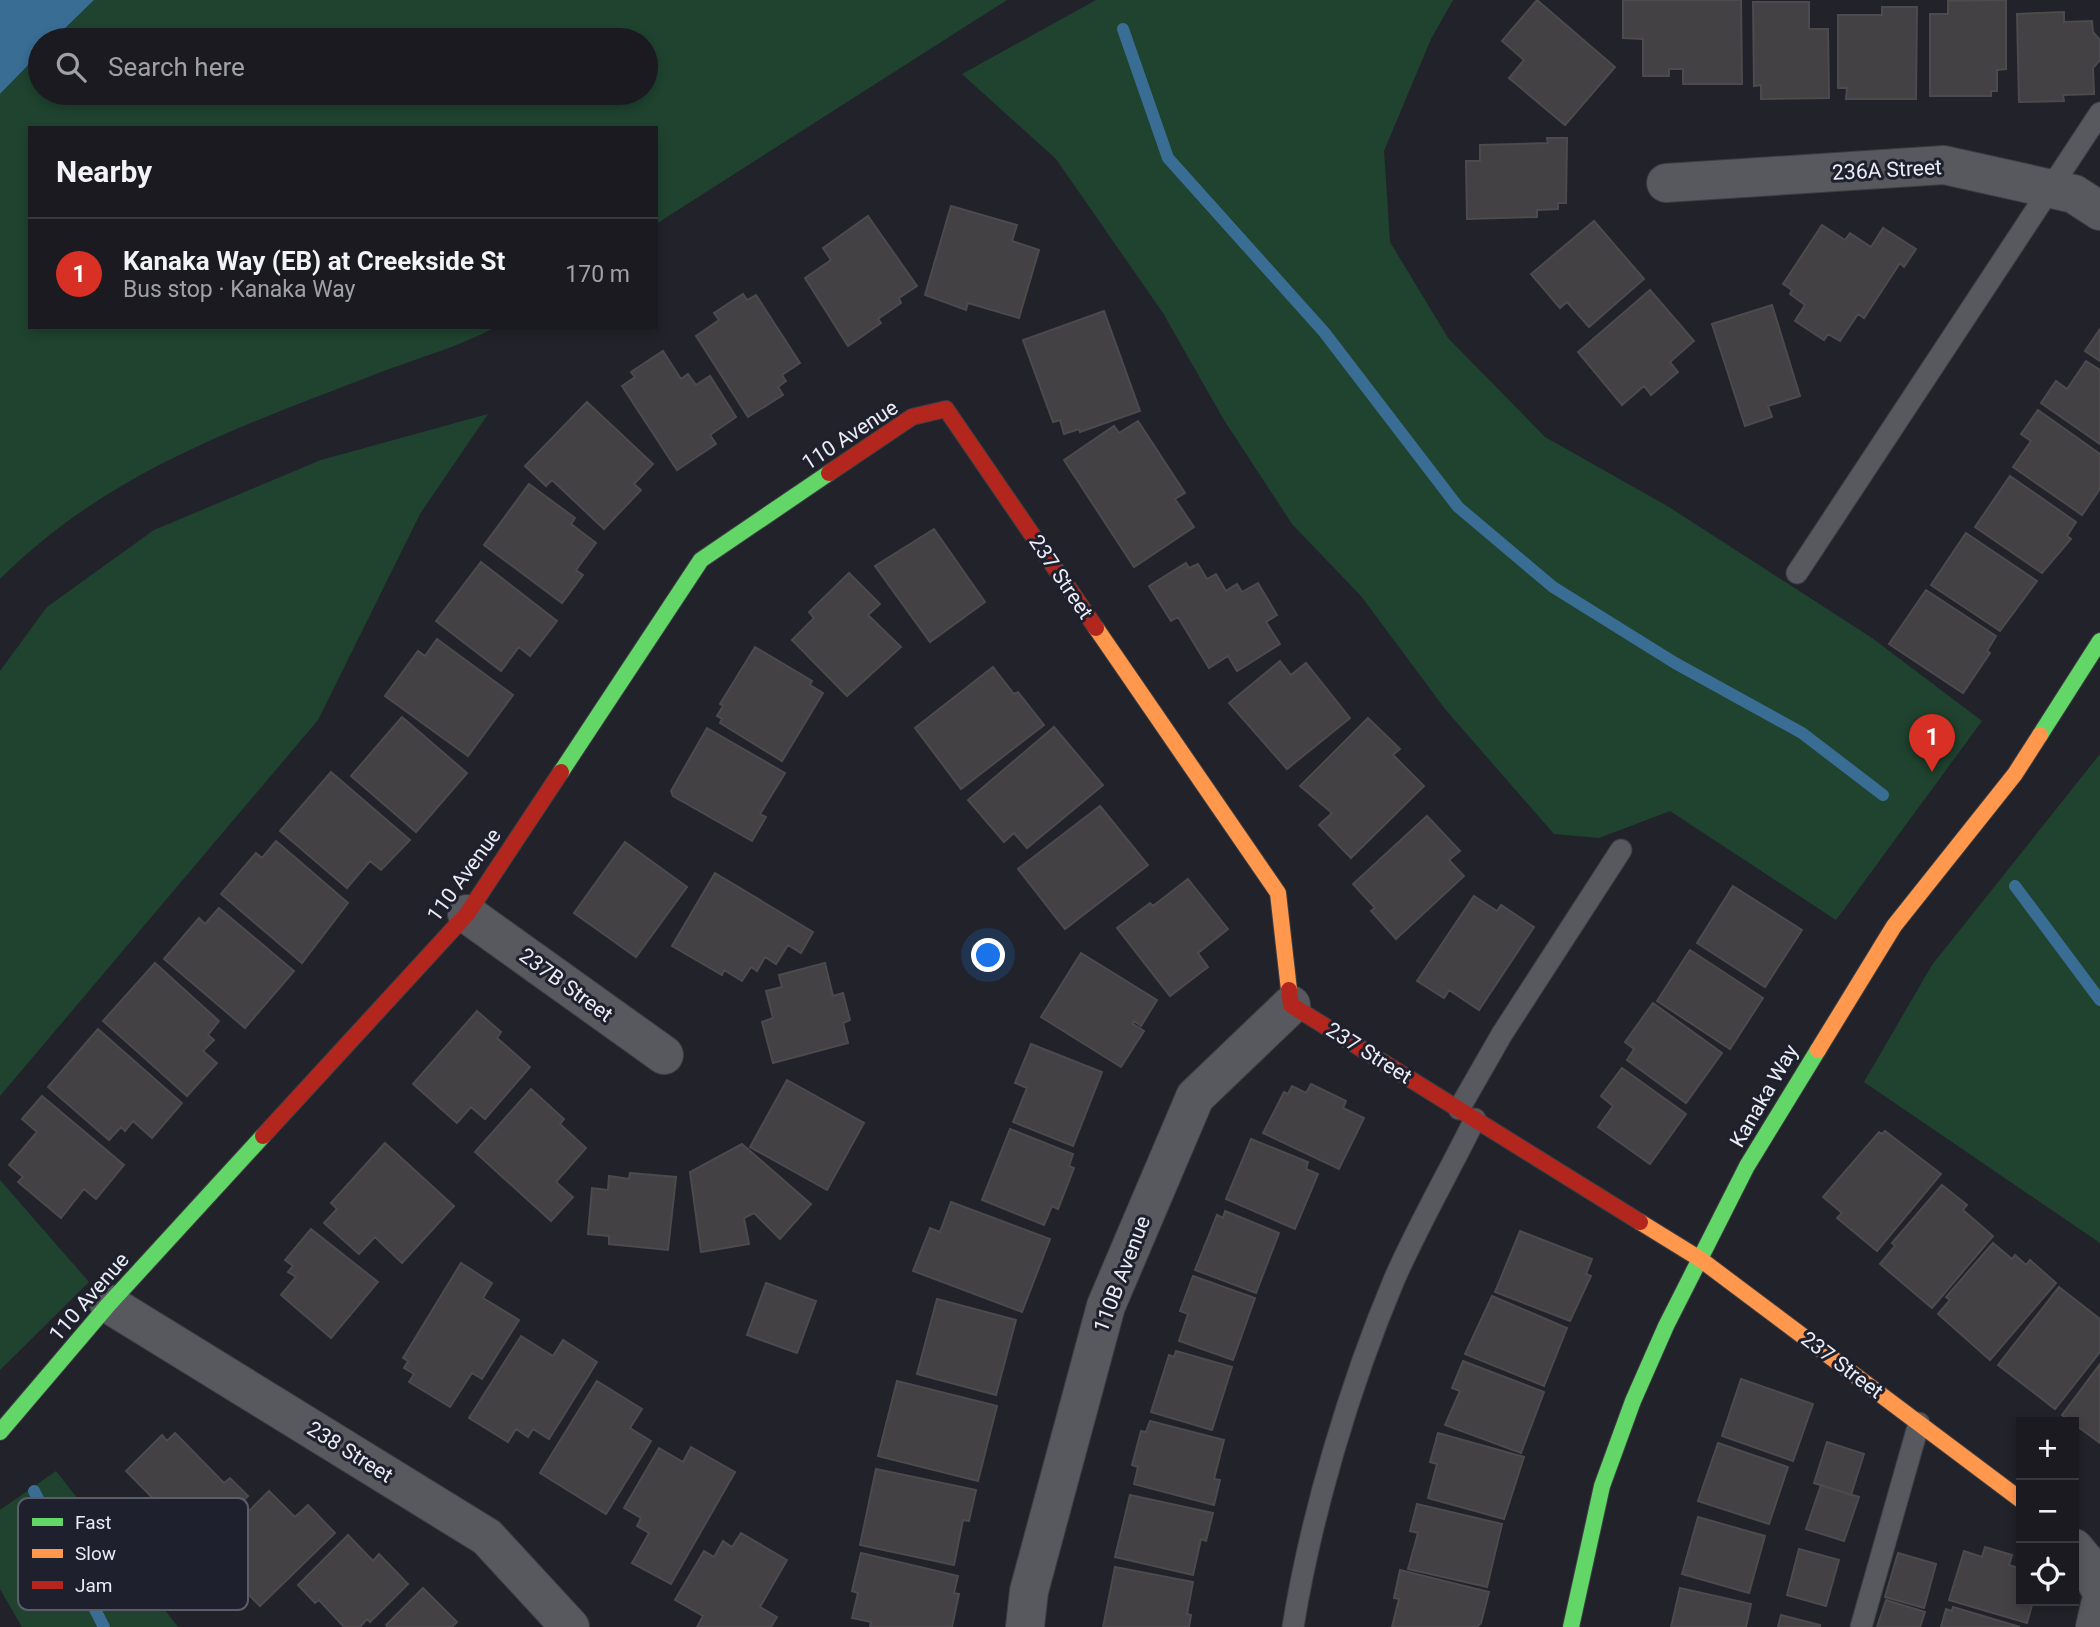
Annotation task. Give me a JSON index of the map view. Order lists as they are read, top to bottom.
{
  "streets": {
    "street": [
      "236A Street",
      "110 Avenue",
      "237 Street",
      "237B Street",
      "Kanaka Way",
      "110B Avenue",
      "238 Street"
    ]
  },
  "crossings": [
    ["110 Avenue", "237 Street"],
    ["110 Avenue", "237B Street"],
    ["110 Avenue", "238 Street"],
    ["237 Street", "Kanaka Way"],
    ["237 Street", "110B Avenue"]
  ],
  "legend": ["Fast", "Slow", "Jam"],
  "page": {
    "search": "Search here",
    "heading": "Nearby",
    "list": [
      {
        "mark": "1",
        "name": "Kanaka Way (EB) at Creekside St",
        "note": "Bus stop · Kanaka Way",
        "value": "170 m"
      }
    ],
    "pins": "1",
    "map_buttons": ["+", "−"]
  }
}
